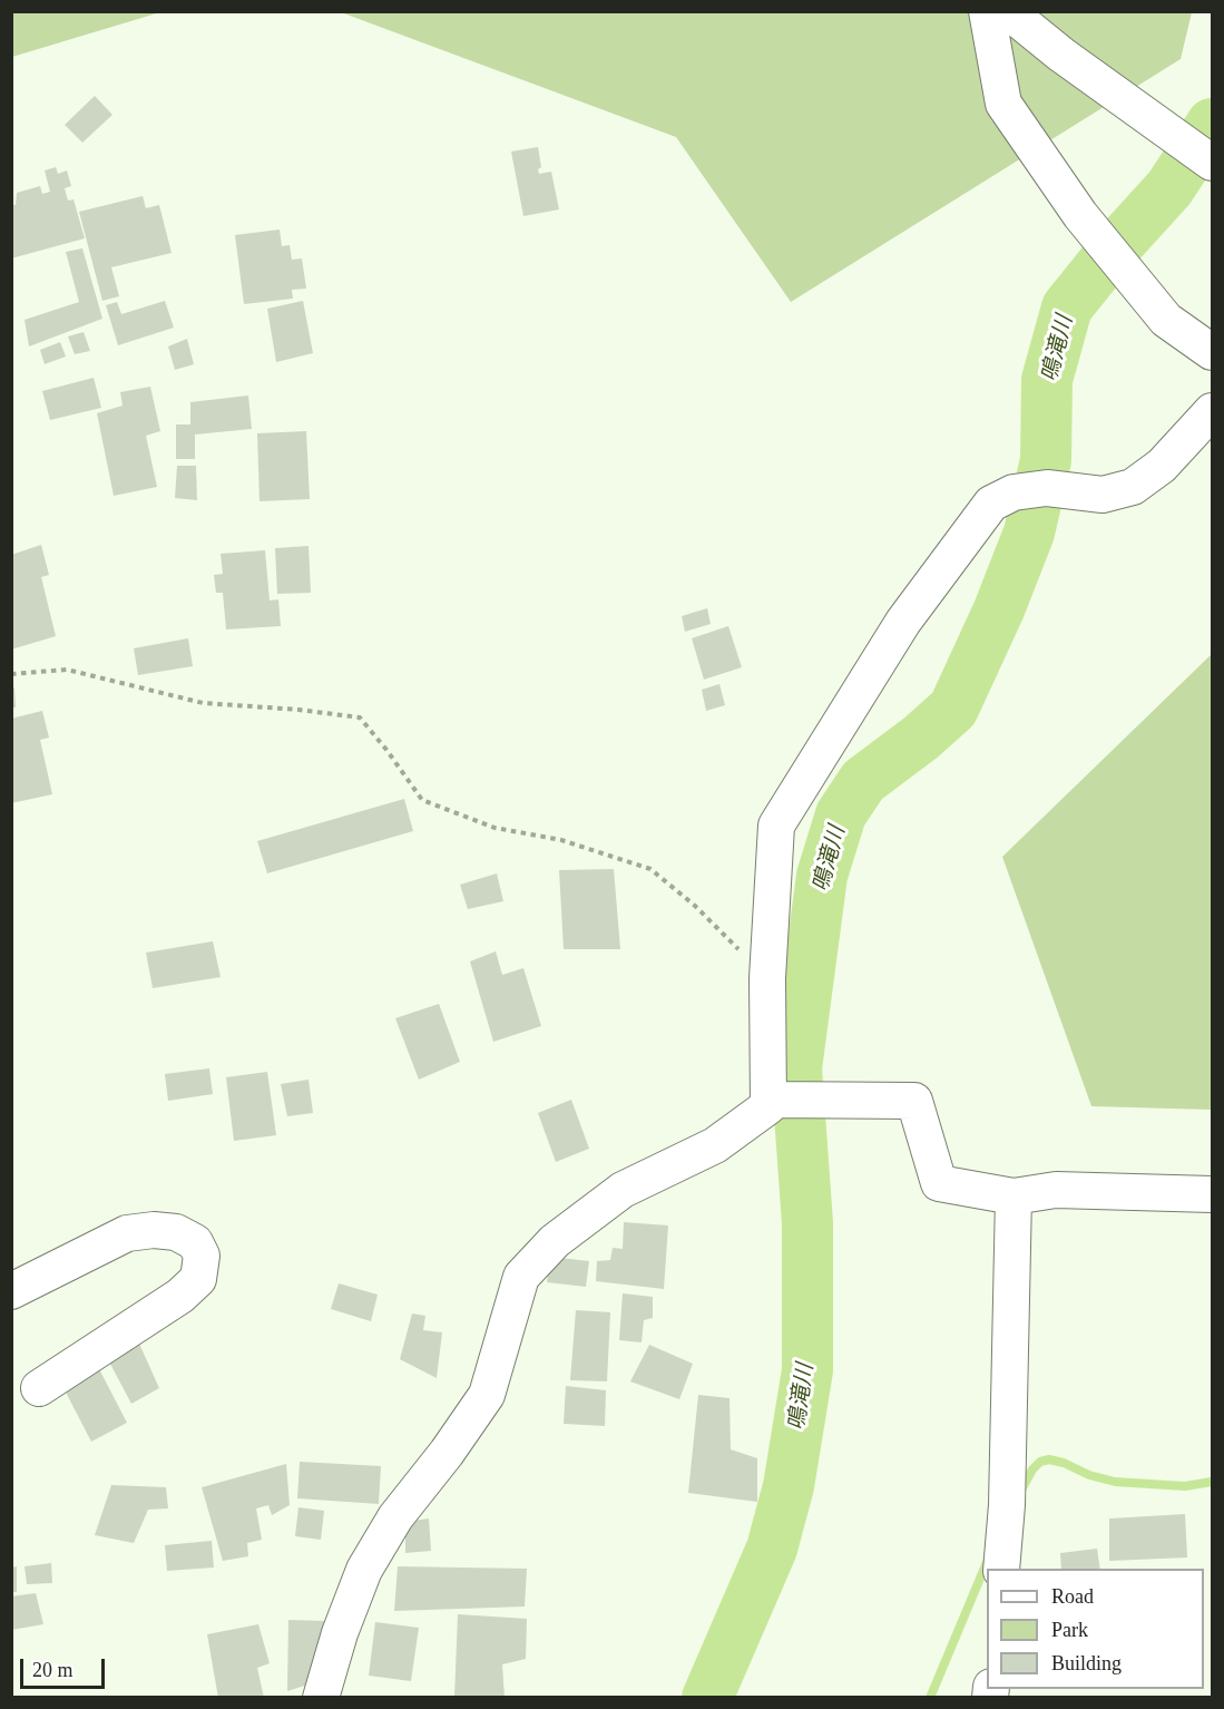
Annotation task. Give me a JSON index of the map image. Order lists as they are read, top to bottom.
{
  "water": ["鳴滝川"],
  "legend": ["Road", "Park", "Building"],
  "scale_bar": "20 m"
}
